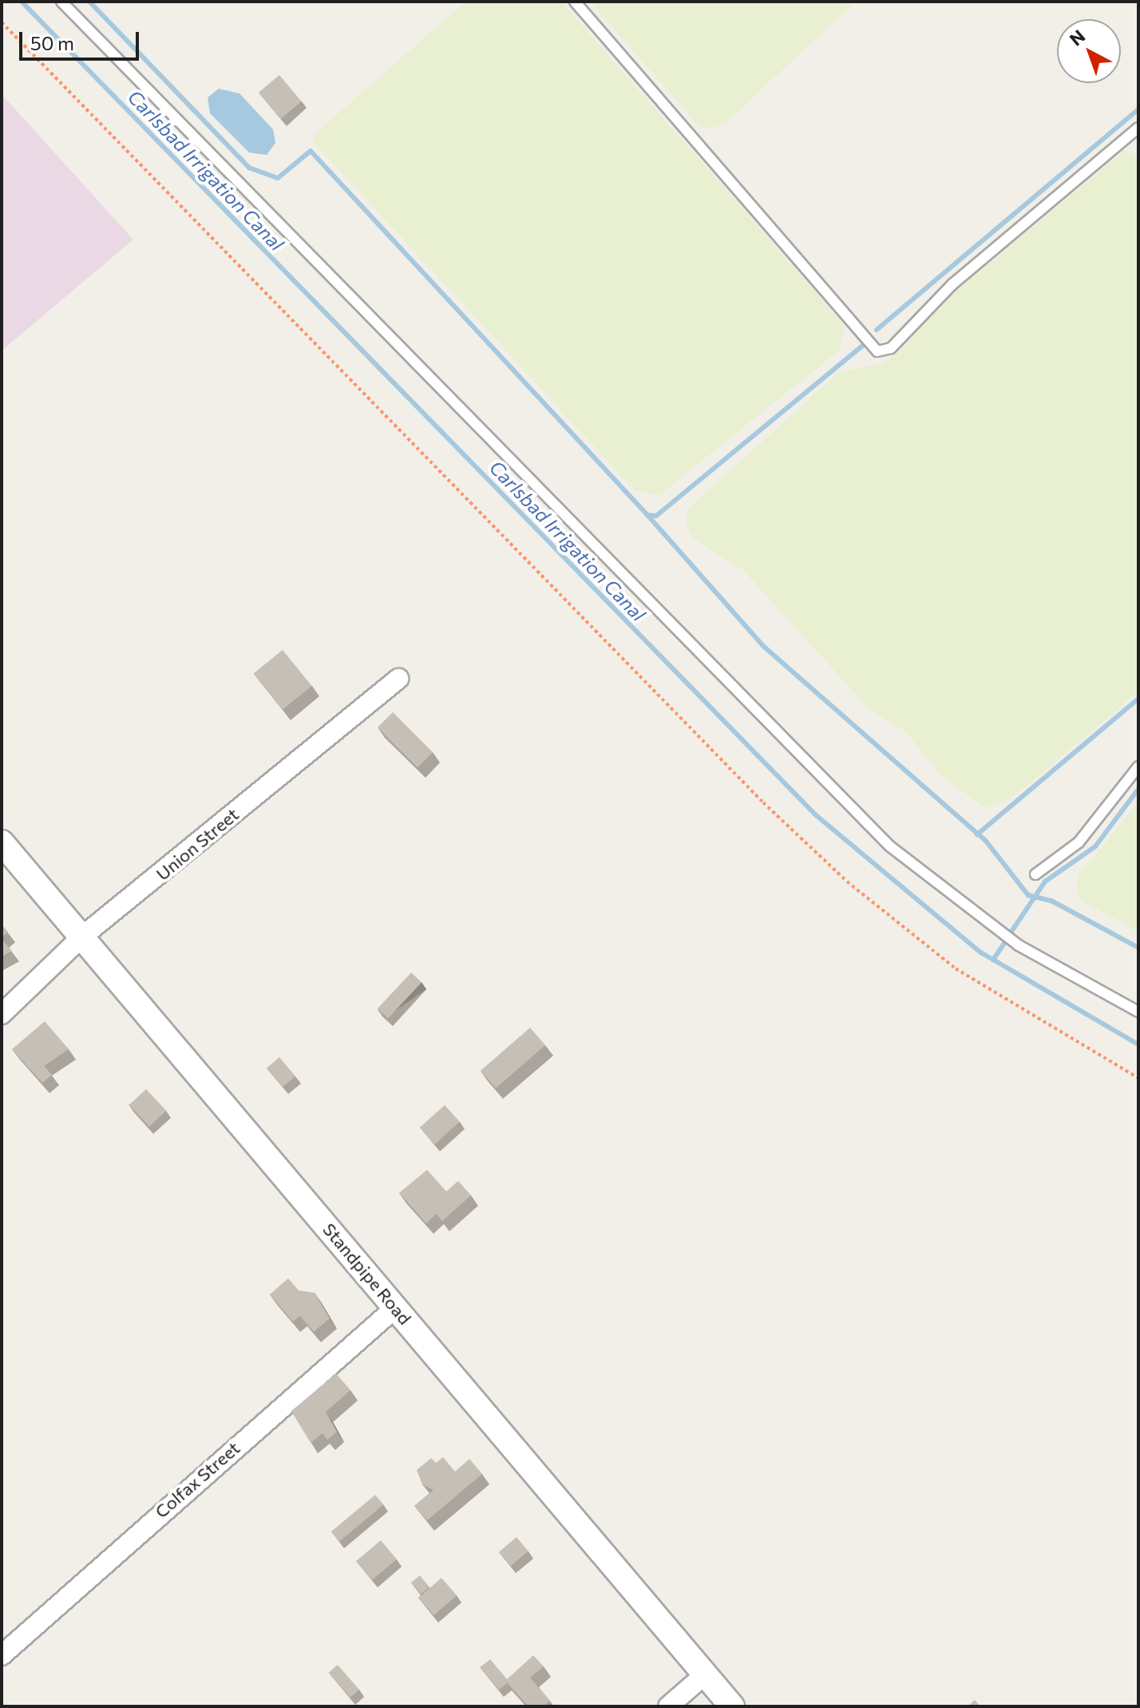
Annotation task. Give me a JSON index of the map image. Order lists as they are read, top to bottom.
{
  "streets": {
    "street": ["Union Street", "Standpipe Road", "Colfax Street"]
  },
  "crossings": [
    ["Union Street", "Standpipe Road"],
    ["Standpipe Road", "Colfax Street"]
  ],
  "water": ["Carlsbad Irrigation Canal"],
  "scale_bar": "50 m",
  "north": "top left"
}
